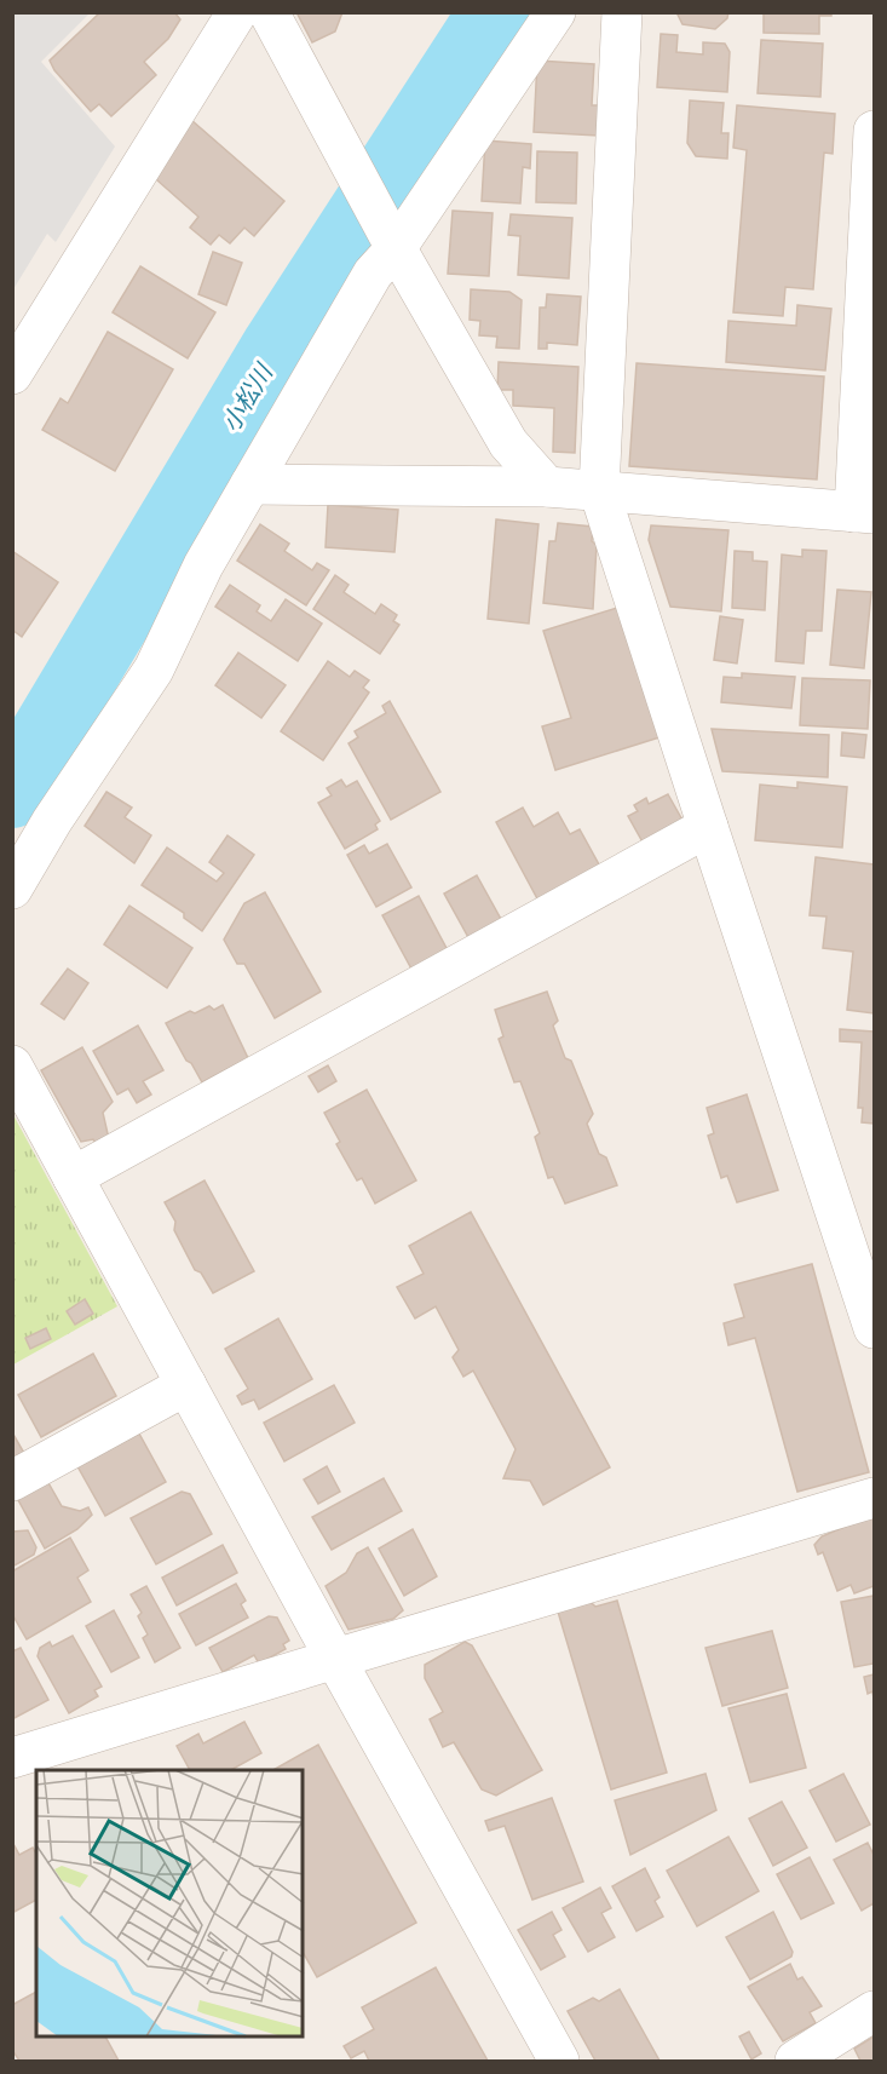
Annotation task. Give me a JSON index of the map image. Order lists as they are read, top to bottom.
{
  "water": ["小松川"]
}
